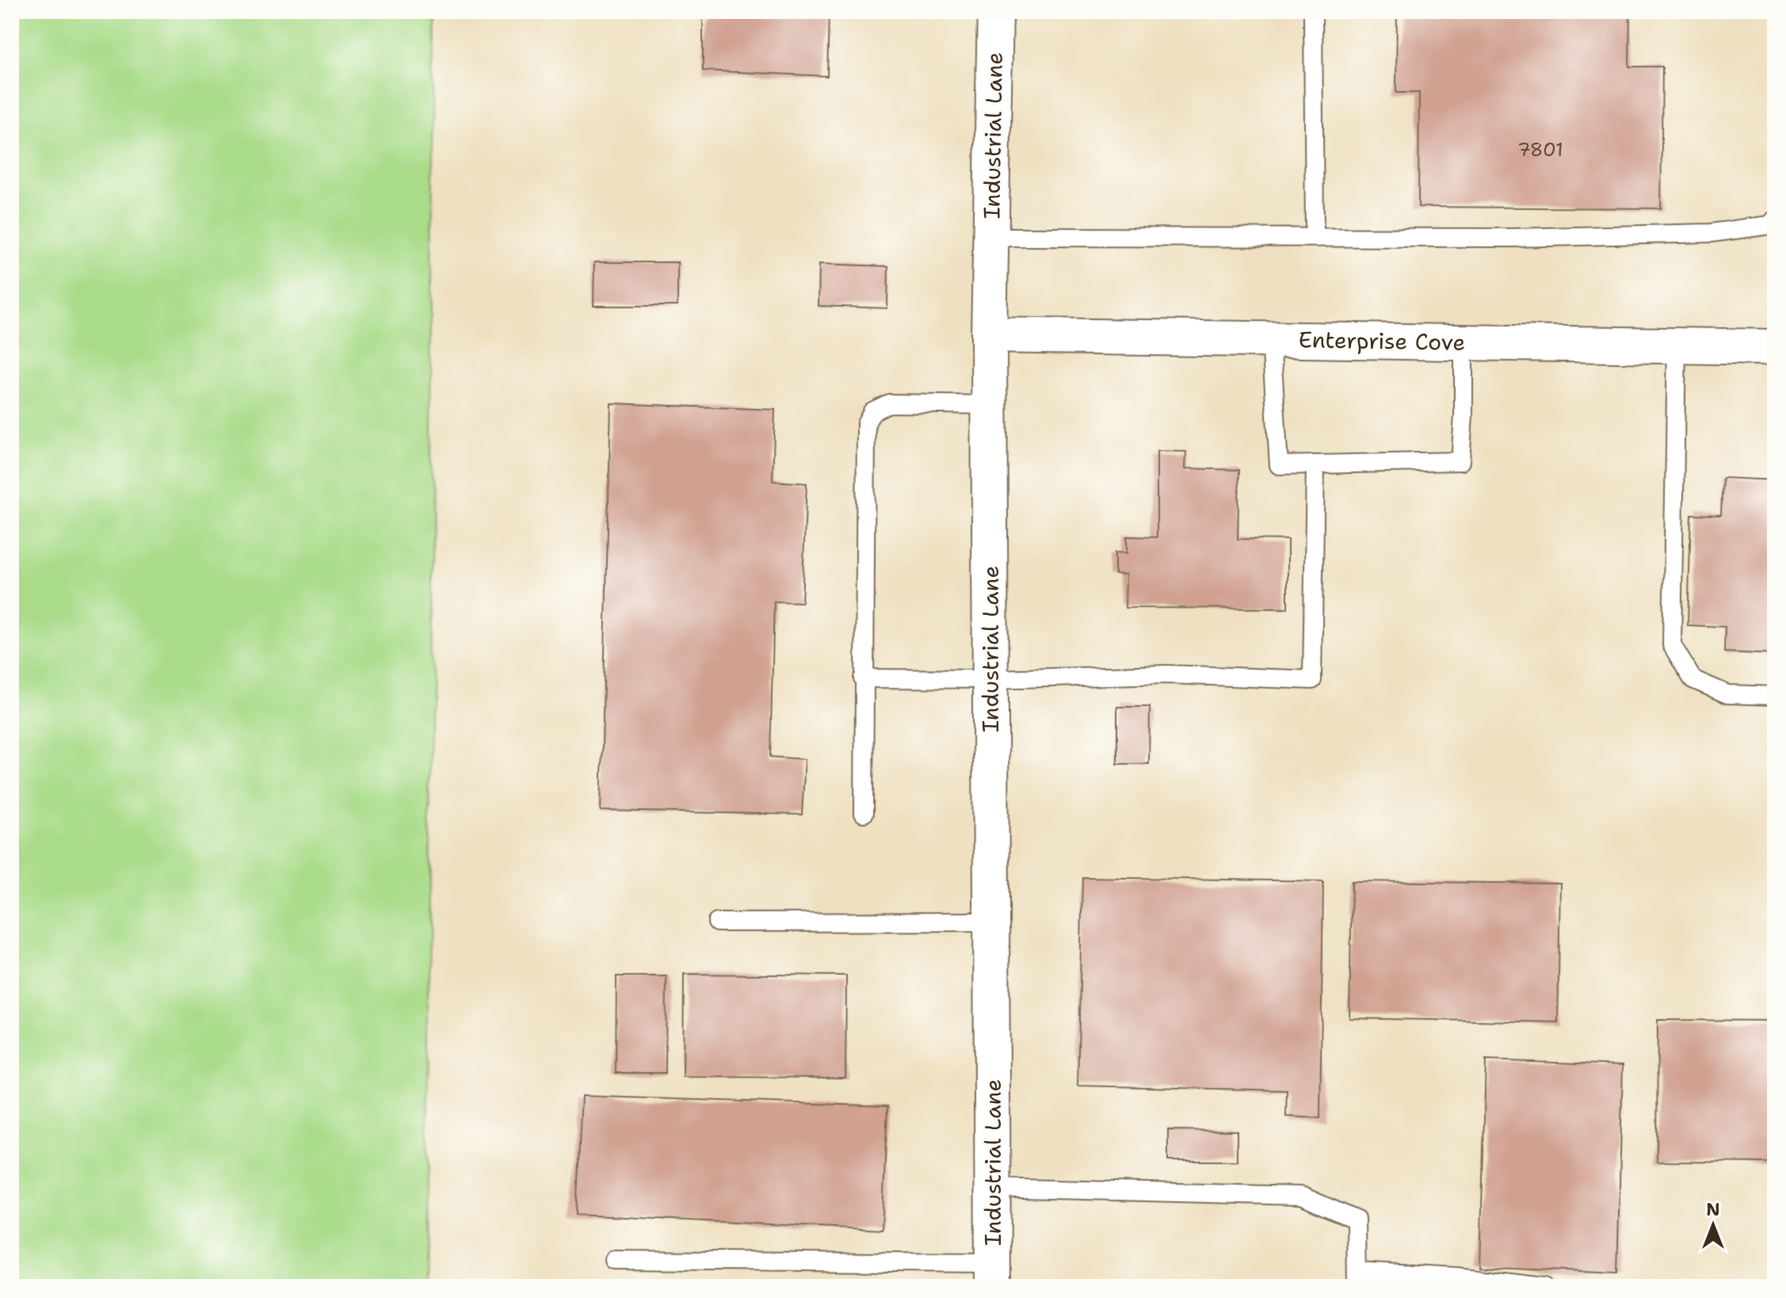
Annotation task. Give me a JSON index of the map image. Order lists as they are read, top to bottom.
{
  "streets": {
    "street": ["Industrial Lane", "Enterprise Cove"]
  },
  "crossings": [
    ["Industrial Lane", "Enterprise Cove"]
  ],
  "house_numbers": ["7801"],
  "north": "top"
}
